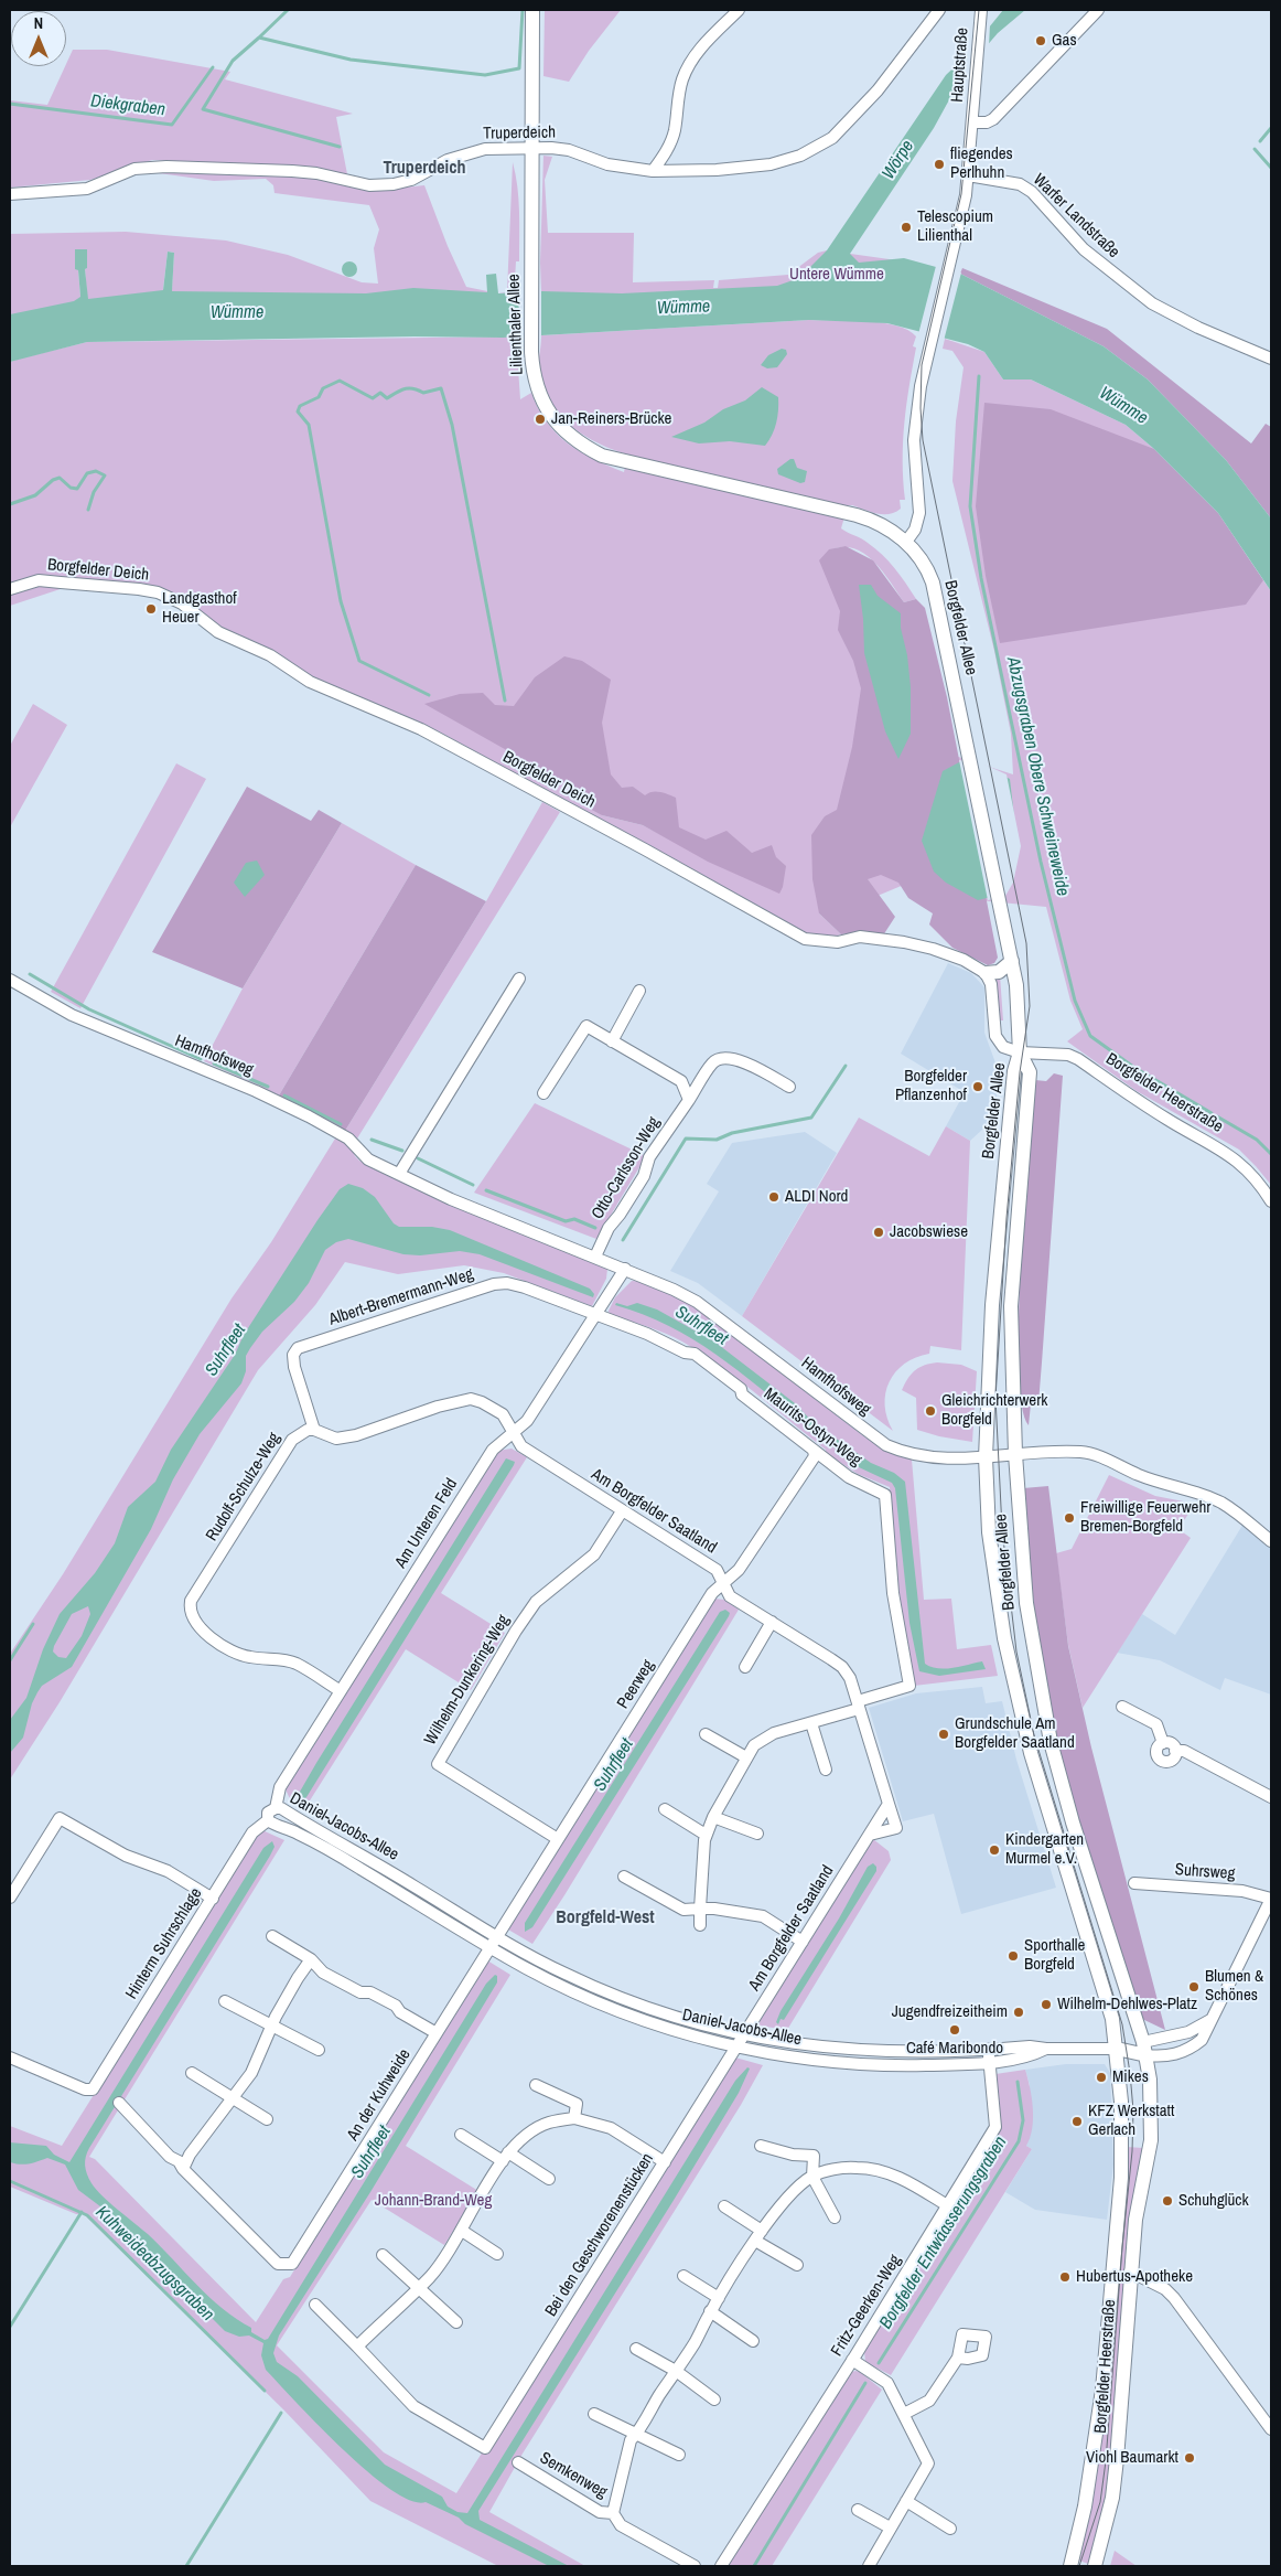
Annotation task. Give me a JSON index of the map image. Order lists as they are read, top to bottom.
{
  "streets": {
    "main road": ["Lilienthaler Allee", "Borgfelder Allee", "Borgfelder Heerstraße"],
    "street": [
      "Hauptstraße",
      "Truperdeich",
      "Warfer Landstraße",
      "Borgfelder Deich",
      "Hamfhofsweg",
      "Otto-Carlsson-Weg",
      "Albert-Bremermann-Weg",
      "Maurits-Ostyn-Weg",
      "Rudolf-Schulze-Weg",
      "Am Borgfelder Saatland",
      "Am Unteren Feld",
      "Wilhelm-Dunkering-Weg",
      "Peerweg",
      "Daniel-Jacobs-Allee",
      "Suhrsweg",
      "Hinterm Suhrschlage",
      "An der Kuhweide",
      "Bei den Geschworenenstücken",
      "Fritz-Geerken-Weg",
      "Semkenweg"
    ]
  },
  "crossings": [
    ["Truperdeich", "Lilienthaler Allee"],
    ["Lilienthaler Allee", "Borgfelder Allee"],
    ["Borgfelder Allee", "Hamfhofsweg"],
    ["Borgfelder Allee", "Borgfelder Heerstraße"],
    ["Borgfelder Allee", "Daniel-Jacobs-Allee"],
    ["Hamfhofsweg", "Otto-Carlsson-Weg"],
    ["Hamfhofsweg", "Am Unteren Feld"],
    ["Borgfelder Heerstraße", "Daniel-Jacobs-Allee"],
    ["Albert-Bremermann-Weg", "Maurits-Ostyn-Weg"],
    ["Albert-Bremermann-Weg", "Rudolf-Schulze-Weg"],
    ["Albert-Bremermann-Weg", "Am Unteren Feld"],
    ["Maurits-Ostyn-Weg", "Am Borgfelder Saatland"],
    ["Maurits-Ostyn-Weg", "Am Unteren Feld"],
    ["Maurits-Ostyn-Weg", "Peerweg"],
    ["Rudolf-Schulze-Weg", "Am Unteren Feld"],
    ["Am Borgfelder Saatland", "Am Unteren Feld"],
    ["Am Borgfelder Saatland", "Wilhelm-Dunkering-Weg"],
    ["Am Borgfelder Saatland", "Peerweg"],
    ["Am Borgfelder Saatland", "Daniel-Jacobs-Allee"],
    ["Am Borgfelder Saatland", "Bei den Geschworenenstücken"],
    ["Am Unteren Feld", "Daniel-Jacobs-Allee"],
    ["Wilhelm-Dunkering-Weg", "Peerweg"],
    ["Peerweg", "Daniel-Jacobs-Allee"],
    ["Peerweg", "An der Kuhweide"],
    ["Daniel-Jacobs-Allee", "Hinterm Suhrschlage"],
    ["Daniel-Jacobs-Allee", "An der Kuhweide"],
    ["Daniel-Jacobs-Allee", "Bei den Geschworenenstücken"],
    ["Daniel-Jacobs-Allee", "Fritz-Geerken-Weg"],
    ["Fritz-Geerken-Weg", "Semkenweg"]
  ],
  "districts": ["Truperdeich", "Borgfeld-West"],
  "water": [
    "Diekgraben",
    "Wörpe",
    "Wümme",
    "Abzugsgraben Obere Schweineweide",
    "Suhrfleet",
    "Borgfelder Entwäasserungsgraben",
    "Kuhweideabzugsgraben"
  ],
  "parks": ["Untere Wümme", "Johann-Brand-Weg"],
  "places": [
    "Gas",
    "fliegendes Perlhuhn",
    "Telescopium Lilienthal",
    "Jan-Reiners-Brücke",
    "Landgasthof Heuer",
    "Borgfelder Pflanzenhof",
    "ALDI Nord",
    "Jacobswiese",
    "Gleichrichterwerk Borgfeld",
    "Freiwillige Feuerwehr Bremen-Borgfeld",
    "Grundschule Am Borgfelder Saatland",
    "Kindergarten Murmel e.V.",
    "Sporthalle Borgfeld",
    "Blumen & Schönes",
    "Wilhelm-Dehlwes-Platz",
    "Jugendfreizeitheim",
    "Café Maribondo",
    "Mikes",
    "KFZ Werkstatt Gerlach",
    "Schuhglück",
    "Hubertus-Apotheke",
    "Viohl Baumarkt"
  ],
  "north": "top"
}
